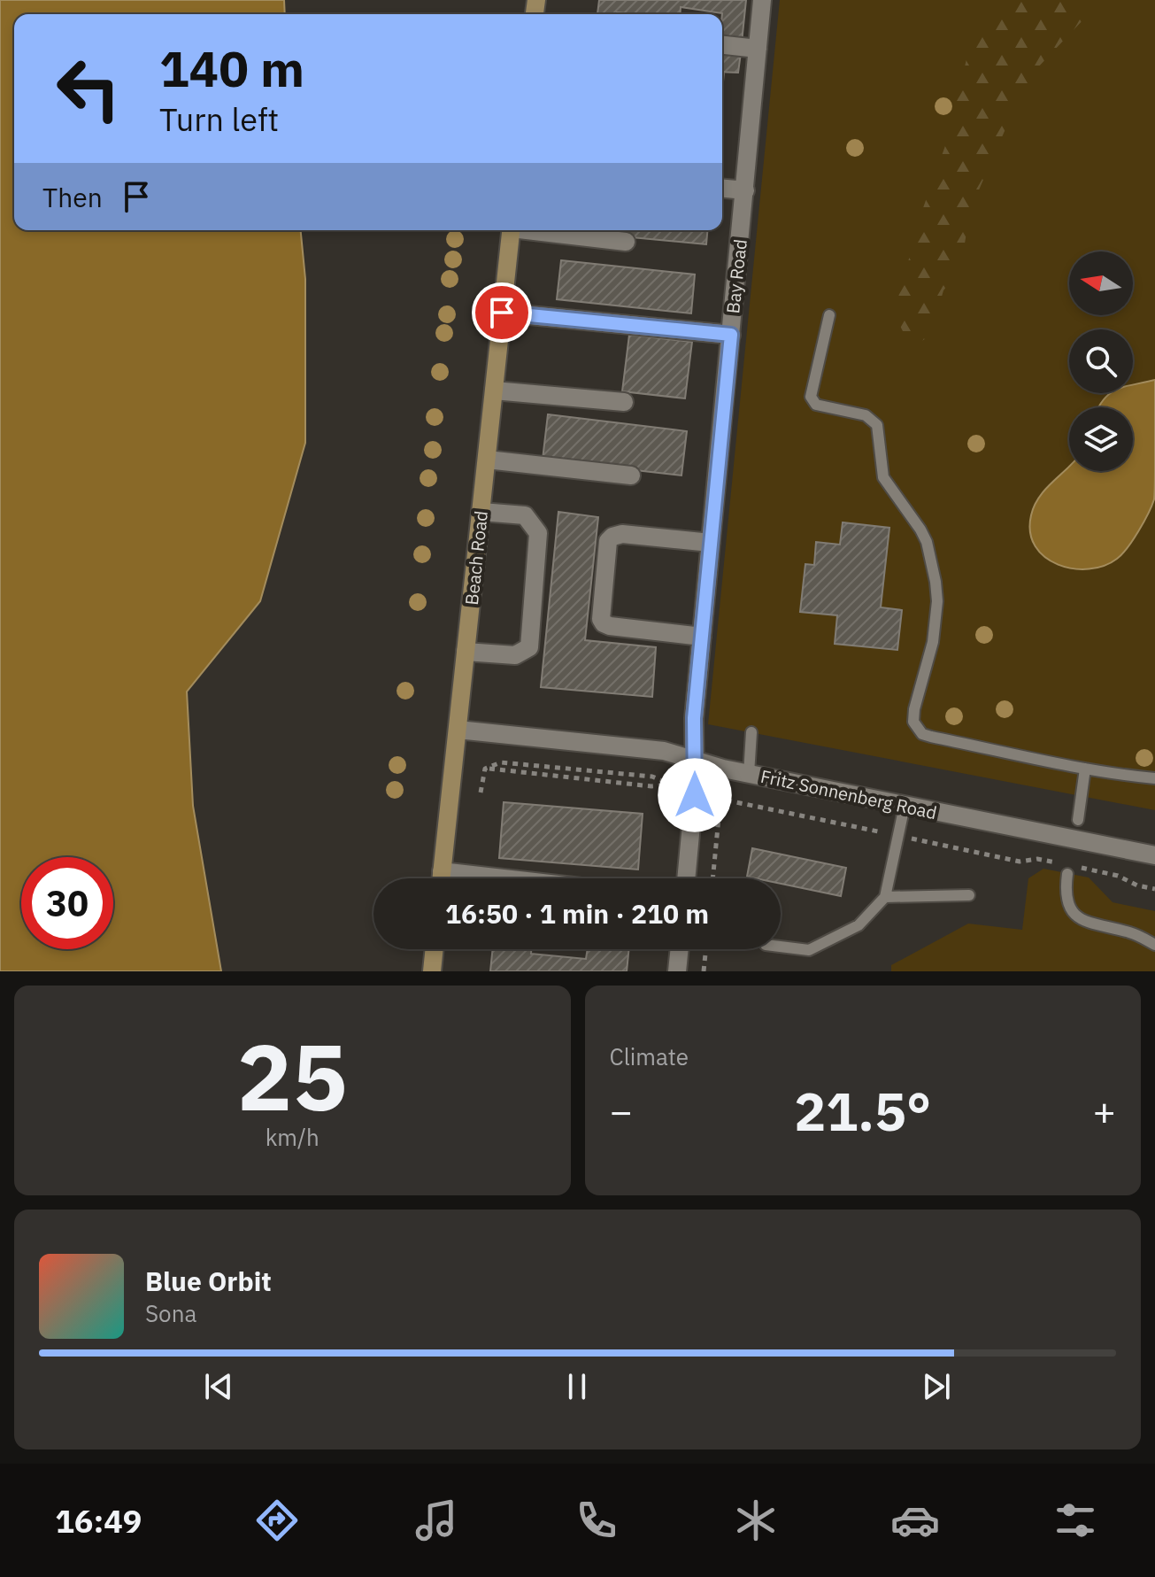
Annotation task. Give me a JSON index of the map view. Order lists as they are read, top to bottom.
{
  "streets": {
    "street": ["Bay Road", "Beach Road", "Fritz Sonnenberg Road"]
  },
  "crossings": [
    ["Bay Road", "Fritz Sonnenberg Road"],
    ["Beach Road", "Fritz Sonnenberg Road"]
  ],
  "north": "left",
  "page": {
    "turn": ["140 m", "Turn left"],
    "then": "Then",
    "limit": "30",
    "trip": "16:50 · 1 min · 210 m",
    "tile": [
      ["25", "km/h"],
      "Climate"
    ],
    "heat": ["−", "21.5°", "+"],
    "song": ["Blue Orbit", "Sona"],
    "tabs": "16:49"
  }
}
